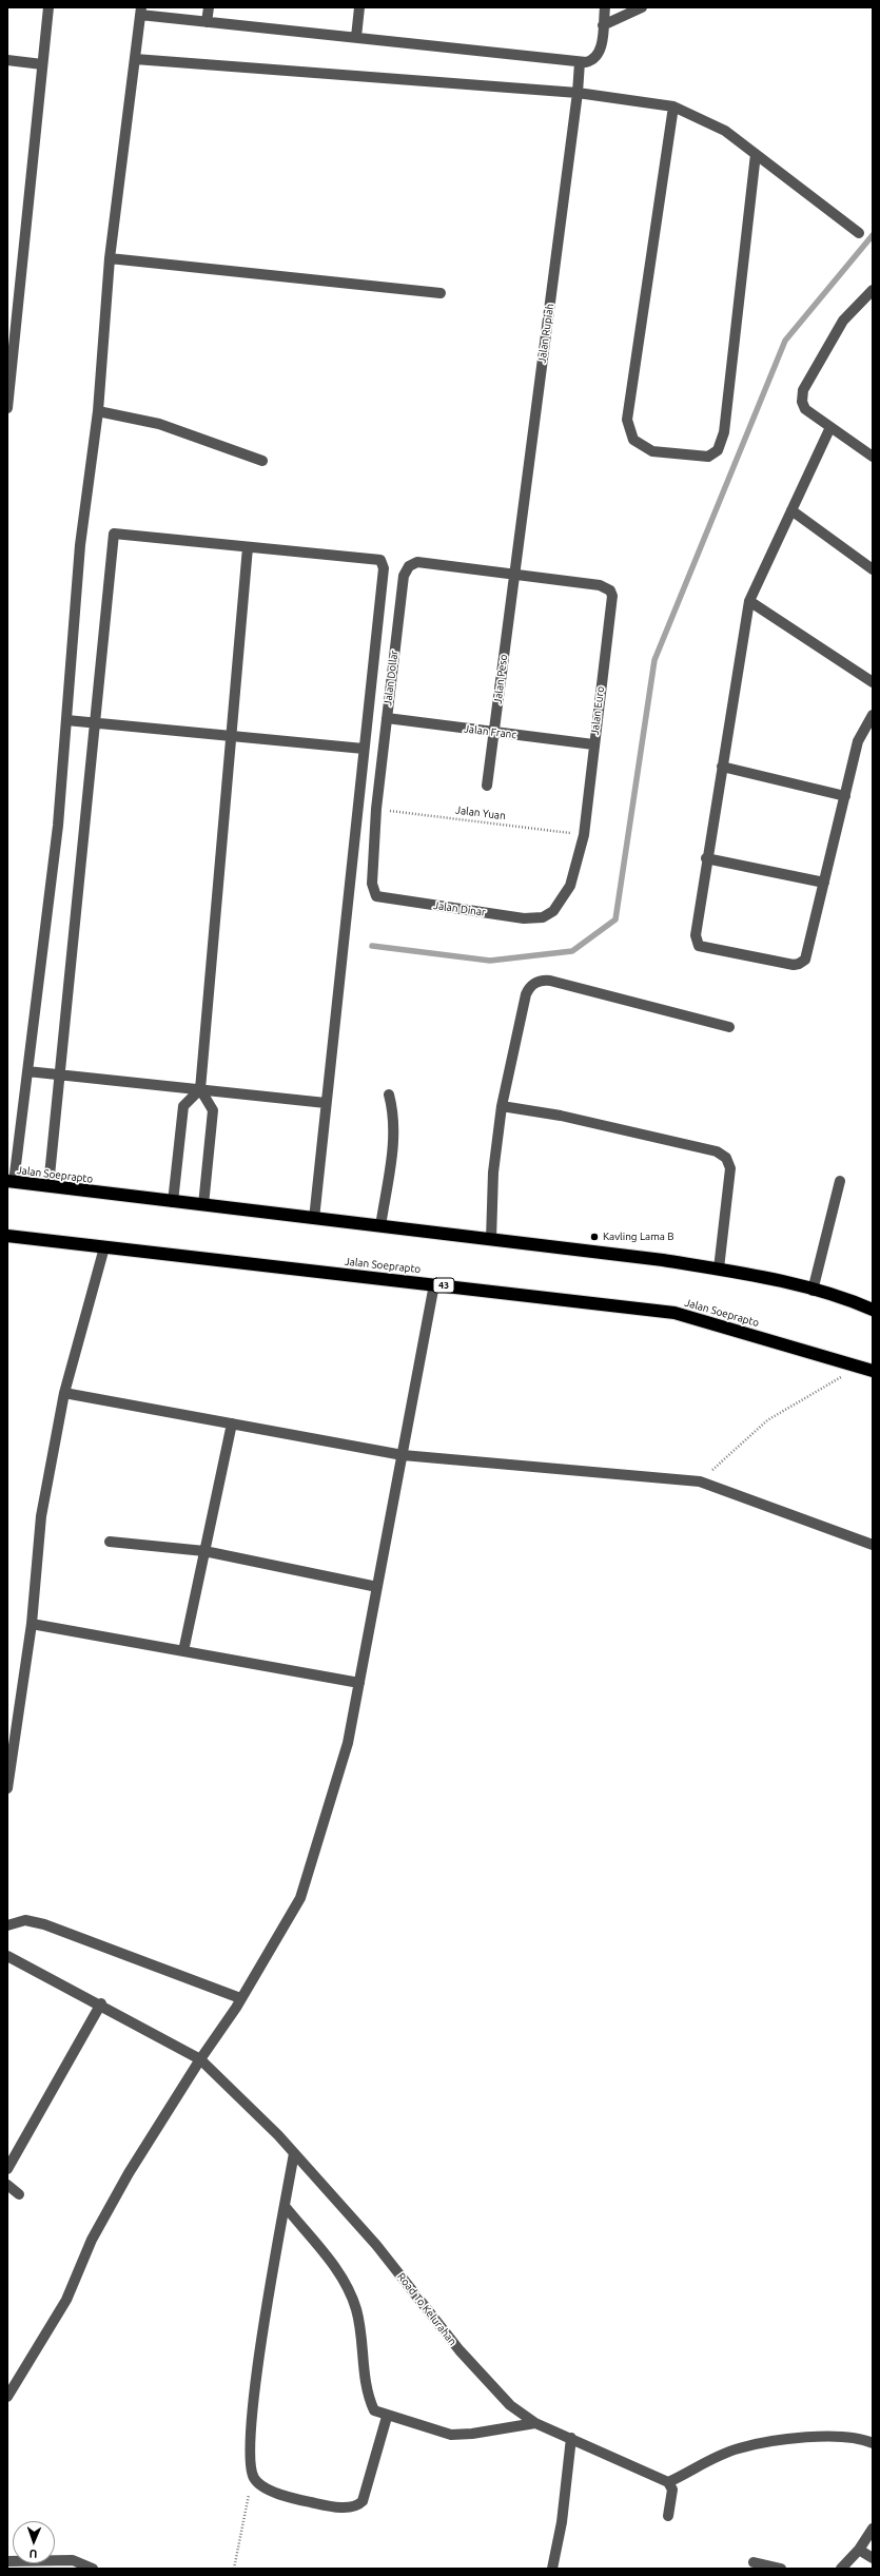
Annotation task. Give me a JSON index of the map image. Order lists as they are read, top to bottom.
{
  "streets": {
    "highway": ["Jalan Soeprapto", "43"],
    "street": [
      "Jalan Rupiah",
      "Jalan Dollar",
      "Jalan Peso",
      "Jalan Euro",
      "Jalan Franc",
      "Jalan Dinar",
      "Road To Kelurahan"
    ],
    "path": ["Jalan Yuan"]
  },
  "crossings": [
    ["Jalan Rupiah", "Jalan Dollar"],
    ["Jalan Rupiah", "Jalan Peso"],
    ["Jalan Rupiah", "Jalan Euro"],
    ["Jalan Dollar", "Jalan Peso"],
    ["Jalan Dollar", "Jalan Euro"],
    ["Jalan Dollar", "Jalan Franc"],
    ["Jalan Dollar", "Jalan Yuan"],
    ["Jalan Dollar", "Jalan Dinar"],
    ["Jalan Peso", "Jalan Euro"],
    ["Jalan Peso", "Jalan Franc"],
    ["Jalan Euro", "Jalan Franc"],
    ["Jalan Euro", "Jalan Yuan"],
    ["Jalan Euro", "Jalan Dinar"]
  ],
  "places": ["Kavling Lama B"],
  "north": "bottom"
}
